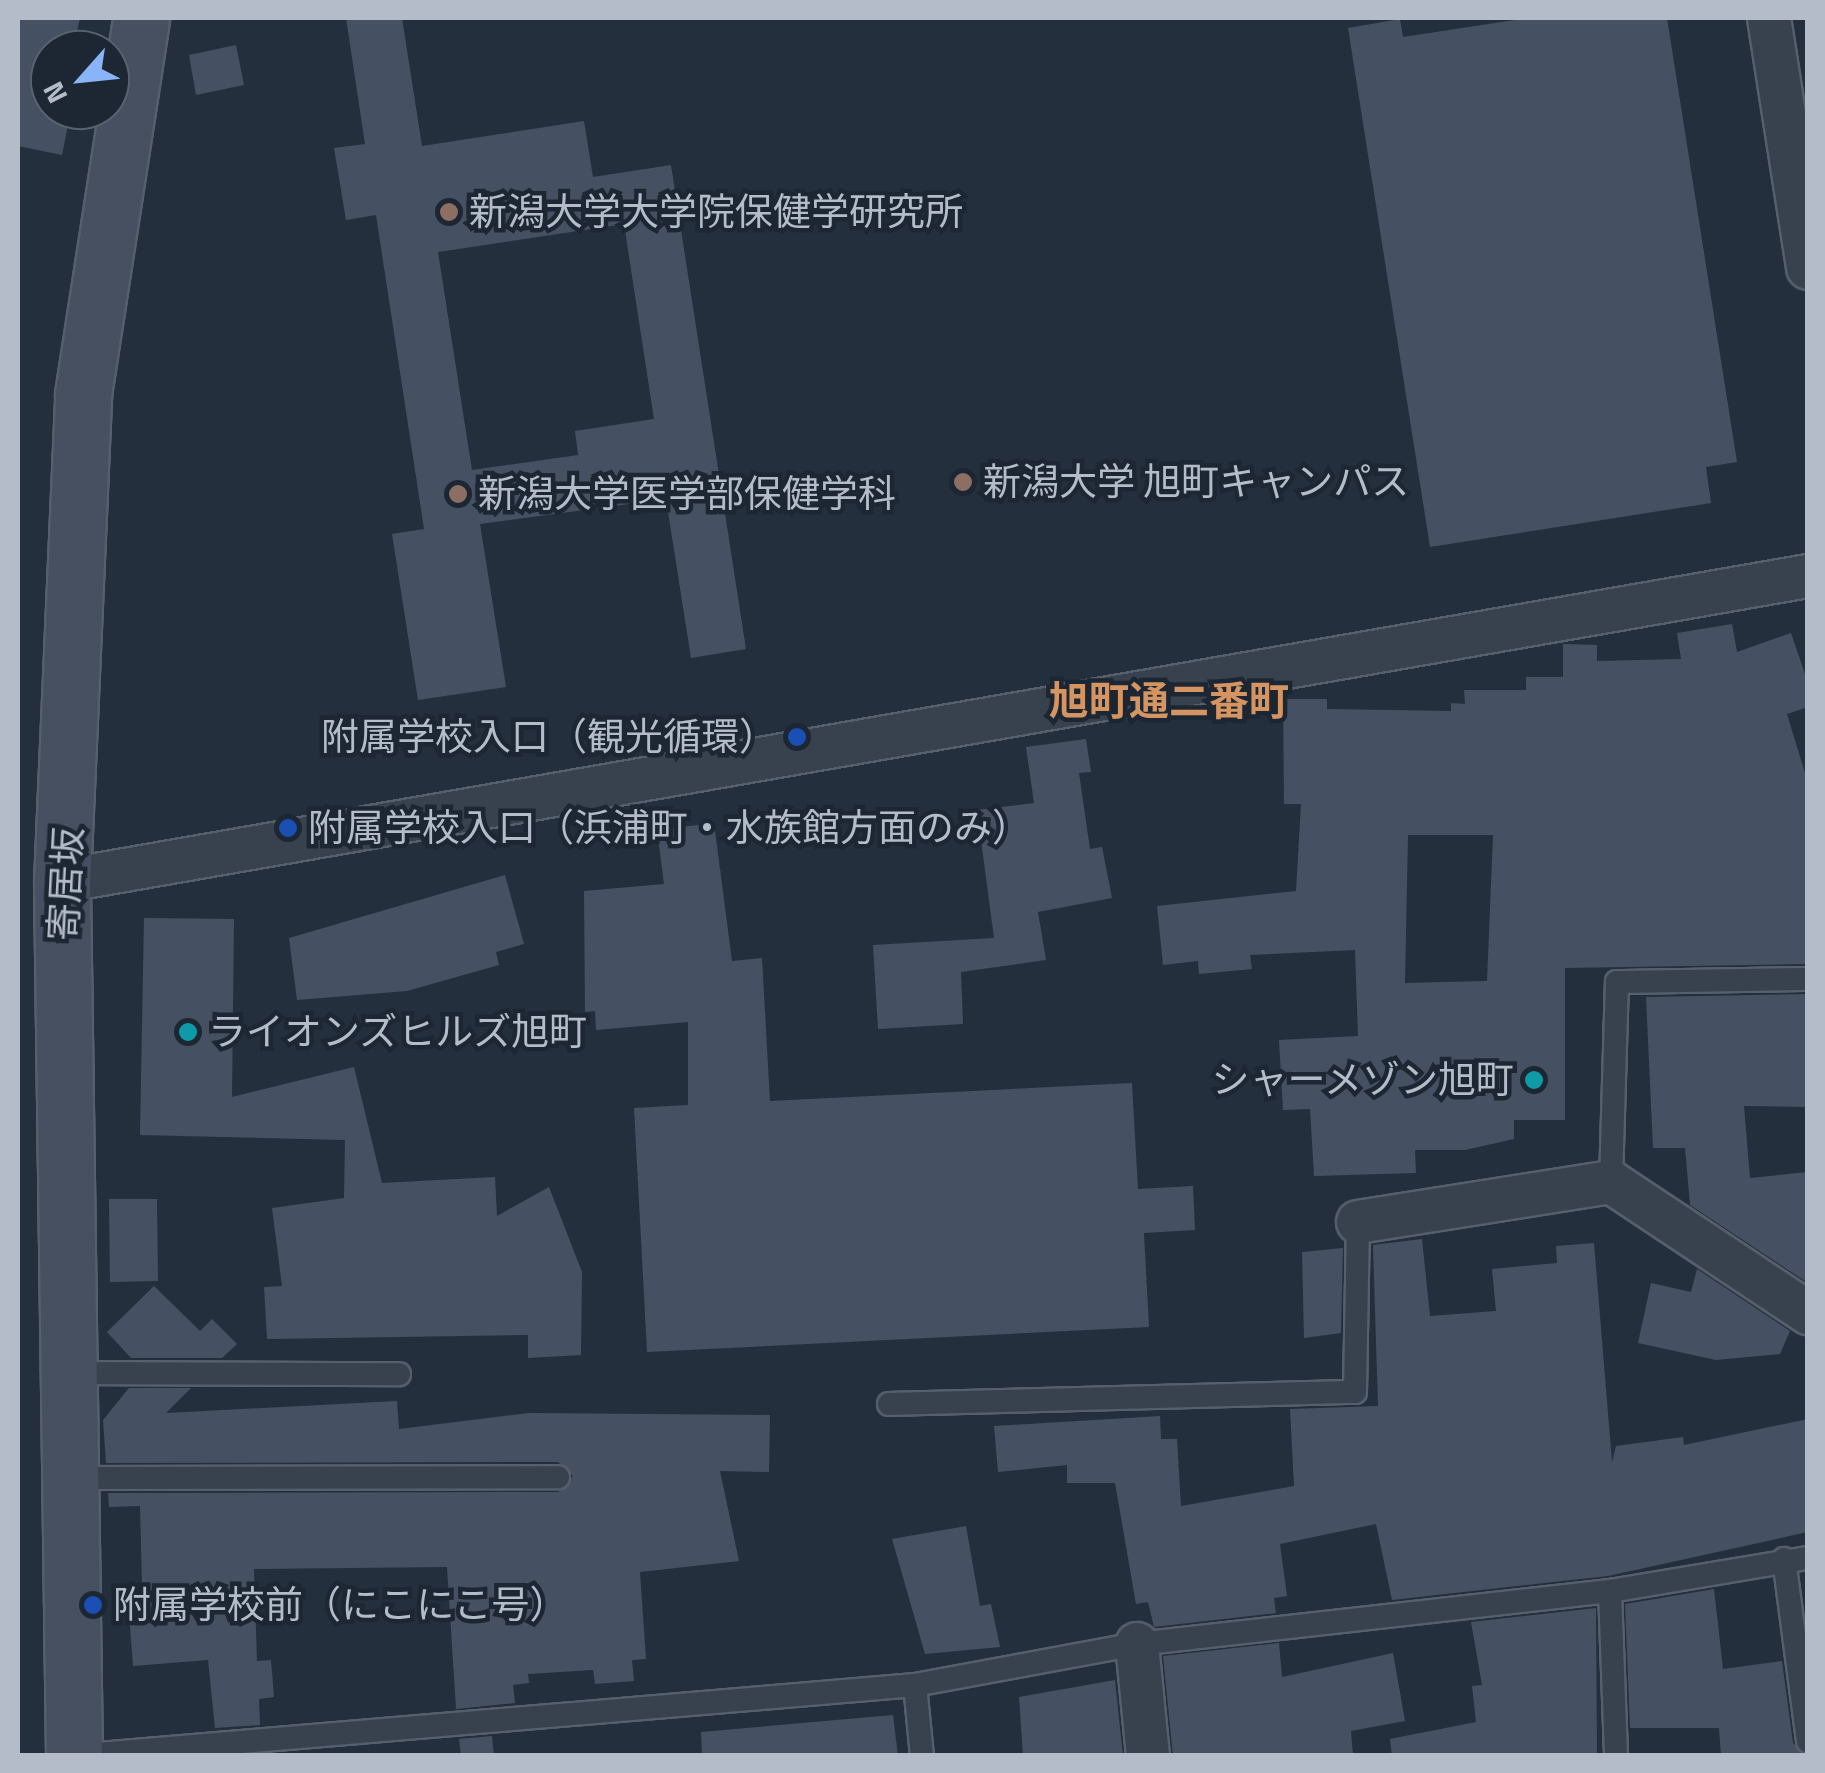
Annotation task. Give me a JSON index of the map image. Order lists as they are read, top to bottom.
{
  "streets": {
    "street": ["寄居坂"]
  },
  "districts": ["旭町通二番町"],
  "places": [
    "新潟大学大学院保健学研究所",
    "新潟大学 旭町キャンパス",
    "新潟大学医学部保健学科",
    "附属学校入口（観光循環）",
    "附属学校入口（浜浦町・水族館方面のみ）",
    "ライオンズヒルズ旭町",
    "シャーメゾン旭町",
    "附属学校前（にこにこ号）"
  ],
  "north": "bottom left"
}
